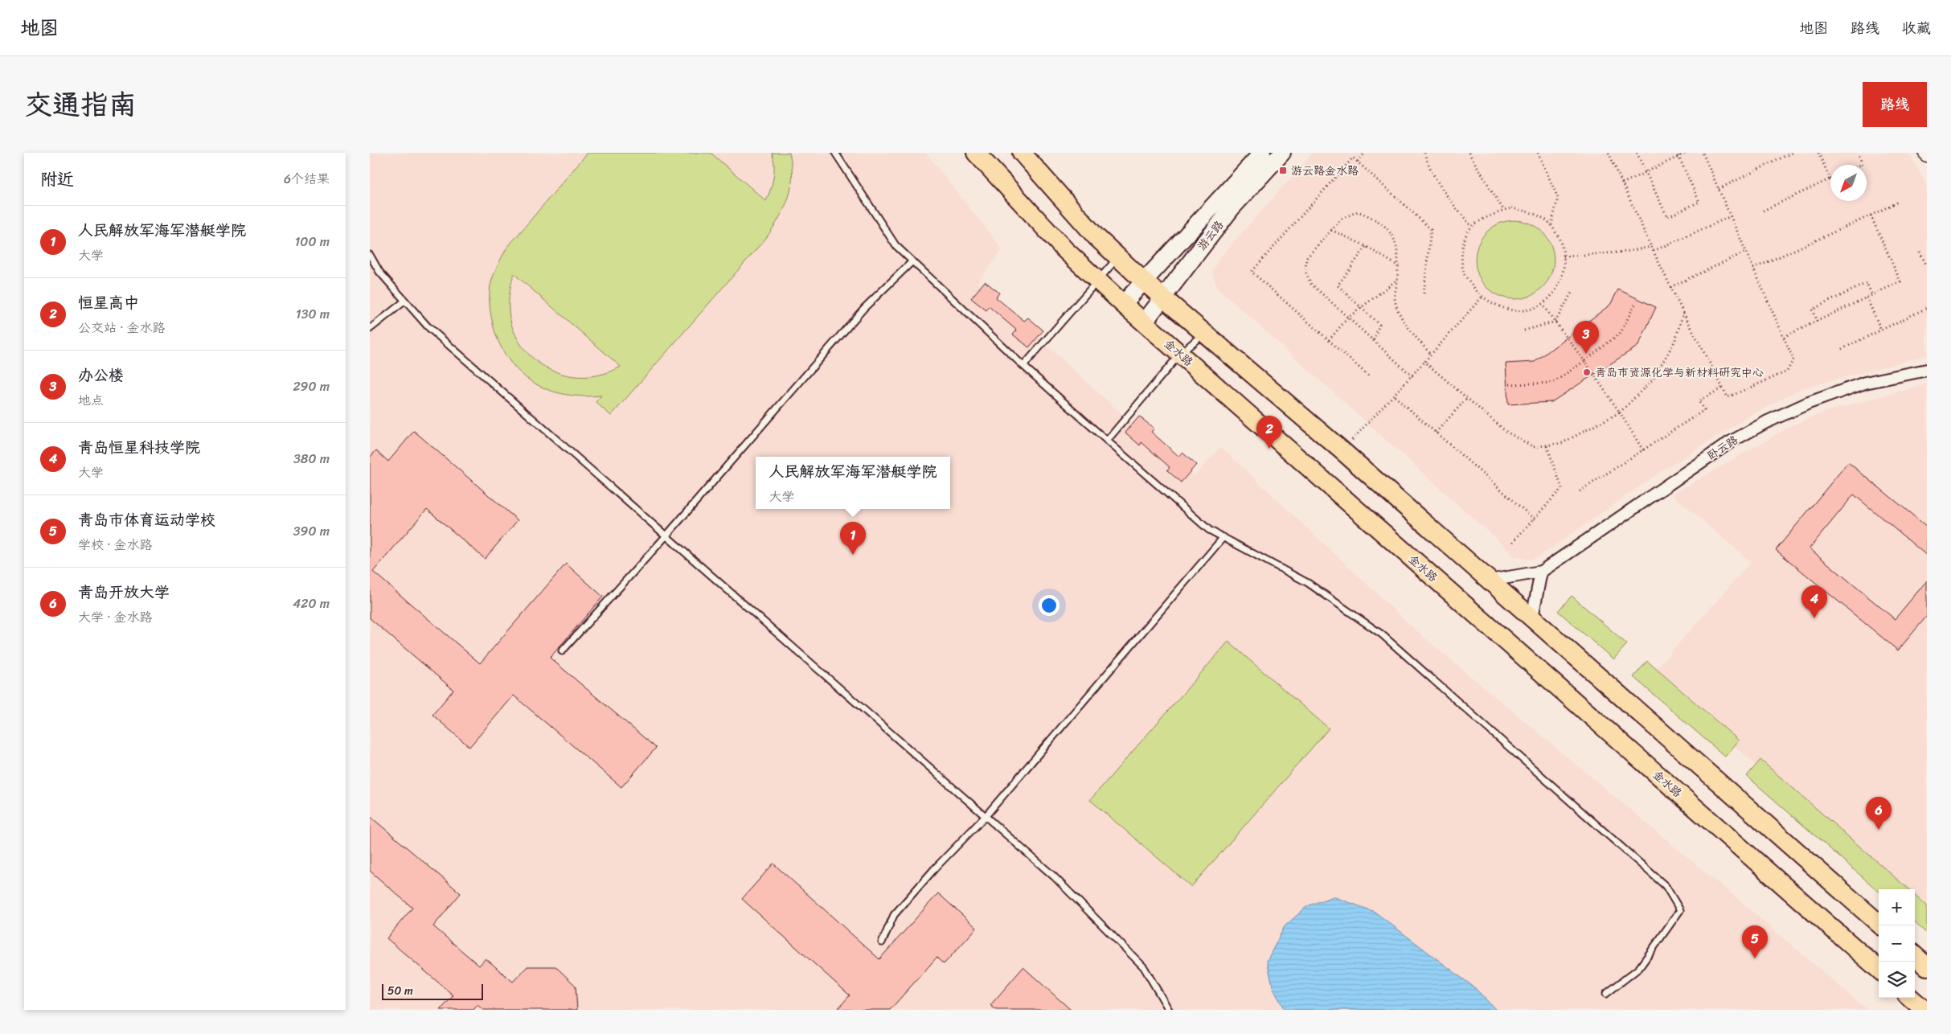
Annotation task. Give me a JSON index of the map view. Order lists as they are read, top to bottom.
{
  "streets": {
    "main road": ["游云路", "金水路"],
    "street": ["卧云路"]
  },
  "crossings": [
    ["游云路", "金水路"]
  ],
  "places": {
    "transit": ["游云路金水路"],
    "other": ["青岛市资源化学与新材料研究中心"]
  },
  "scale_bar": "50 m",
  "north": "bottom left",
  "page": {
    "header": "地图",
    "nav": ["地图", "路线", "收藏"],
    "title": "交通指南",
    "buttons": "路线",
    "heading": ["附近", "6个结果"],
    "list": [
      {
        "mark": "1",
        "name": "人民解放军海军潜艇学院",
        "note": "大学",
        "value": "100 m"
      },
      {
        "mark": "2",
        "name": "恒星高中",
        "note": "公交站 · 金水路",
        "value": "130 m"
      },
      {
        "mark": "3",
        "name": "办公楼",
        "note": "地点",
        "value": "290 m"
      },
      {
        "mark": "4",
        "name": "青岛恒星科技学院",
        "note": "大学",
        "value": "380 m"
      },
      {
        "mark": "5",
        "name": "青岛市体育运动学校",
        "note": "学校 · 金水路",
        "value": "390 m"
      },
      {
        "mark": "6",
        "name": "青岛开放大学",
        "note": "大学 · 金水路",
        "value": "420 m"
      }
    ],
    "pins": [
      "3",
      "2",
      "1",
      "4",
      "6",
      "5"
    ],
    "popup": ["人民解放军海军潜艇学院", "大学"],
    "map_buttons": ["+", "−"],
    "scale": "50 m"
  }
}
